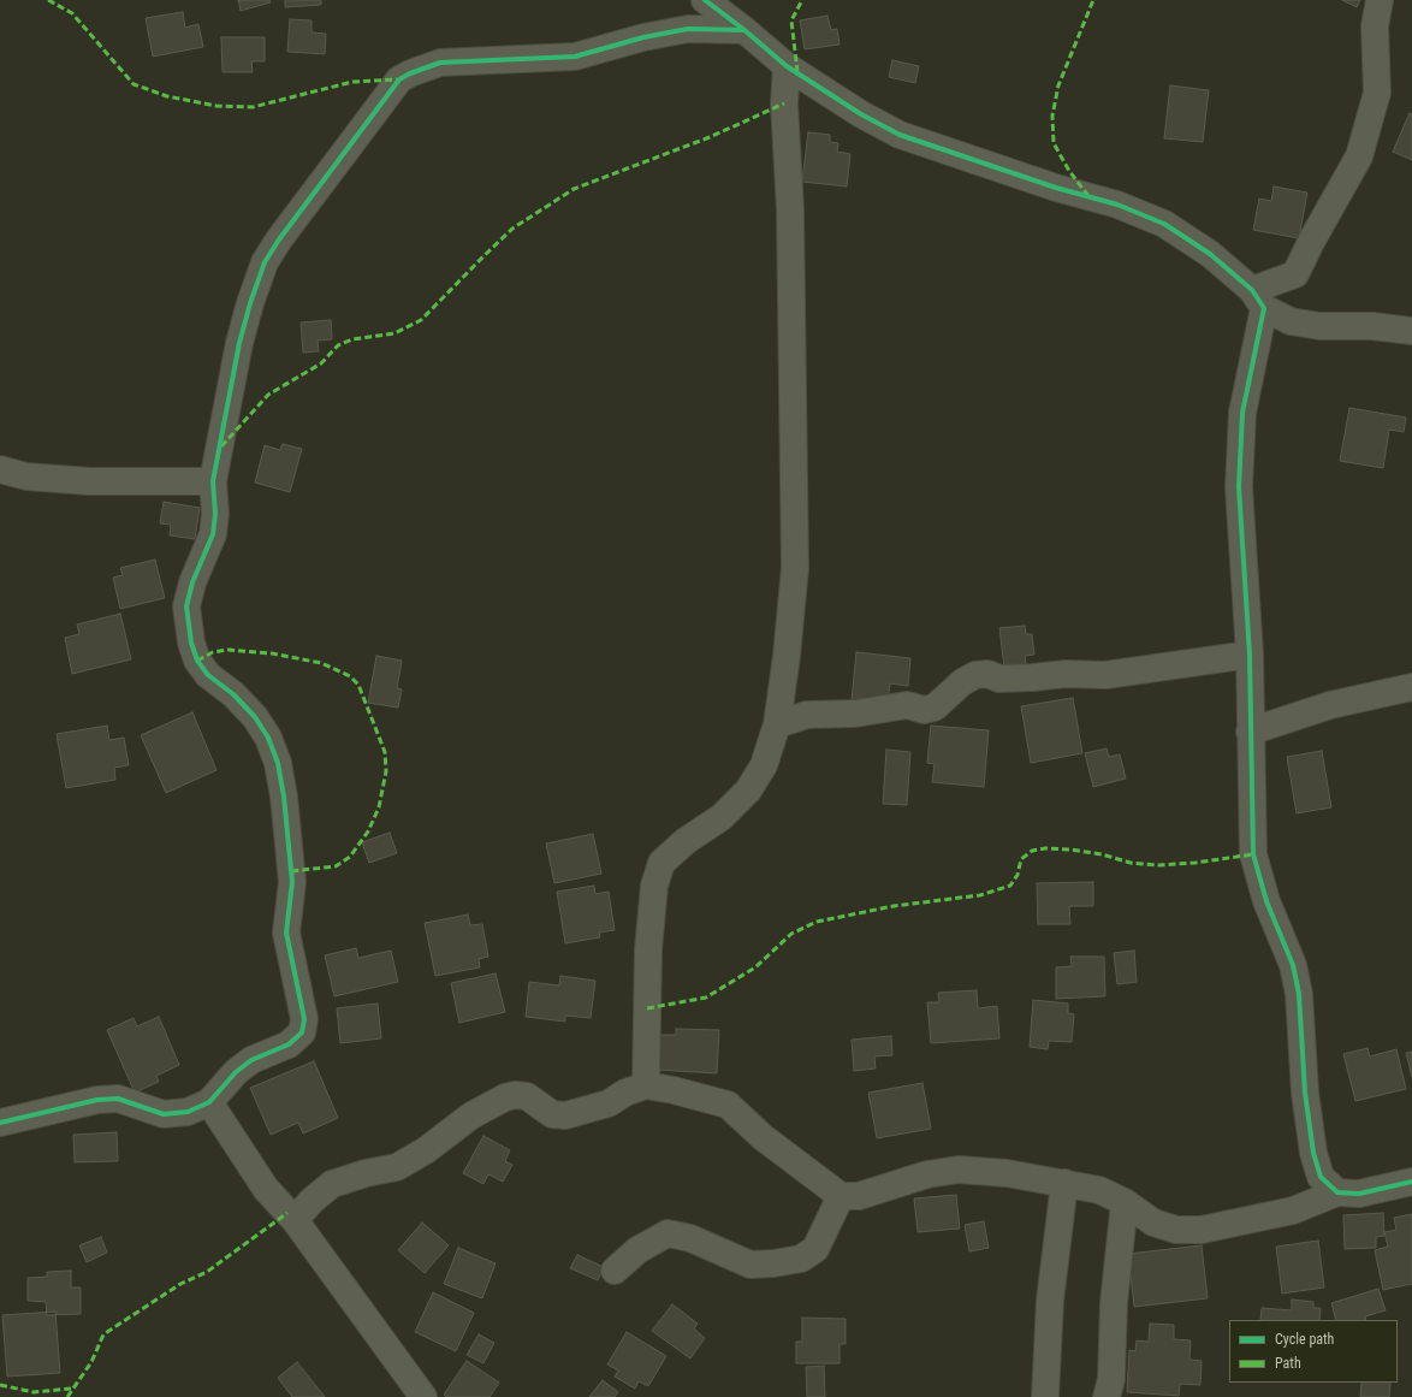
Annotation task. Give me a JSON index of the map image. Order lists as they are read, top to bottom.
{
  "legend": ["Cycle path", "Path"]
}
